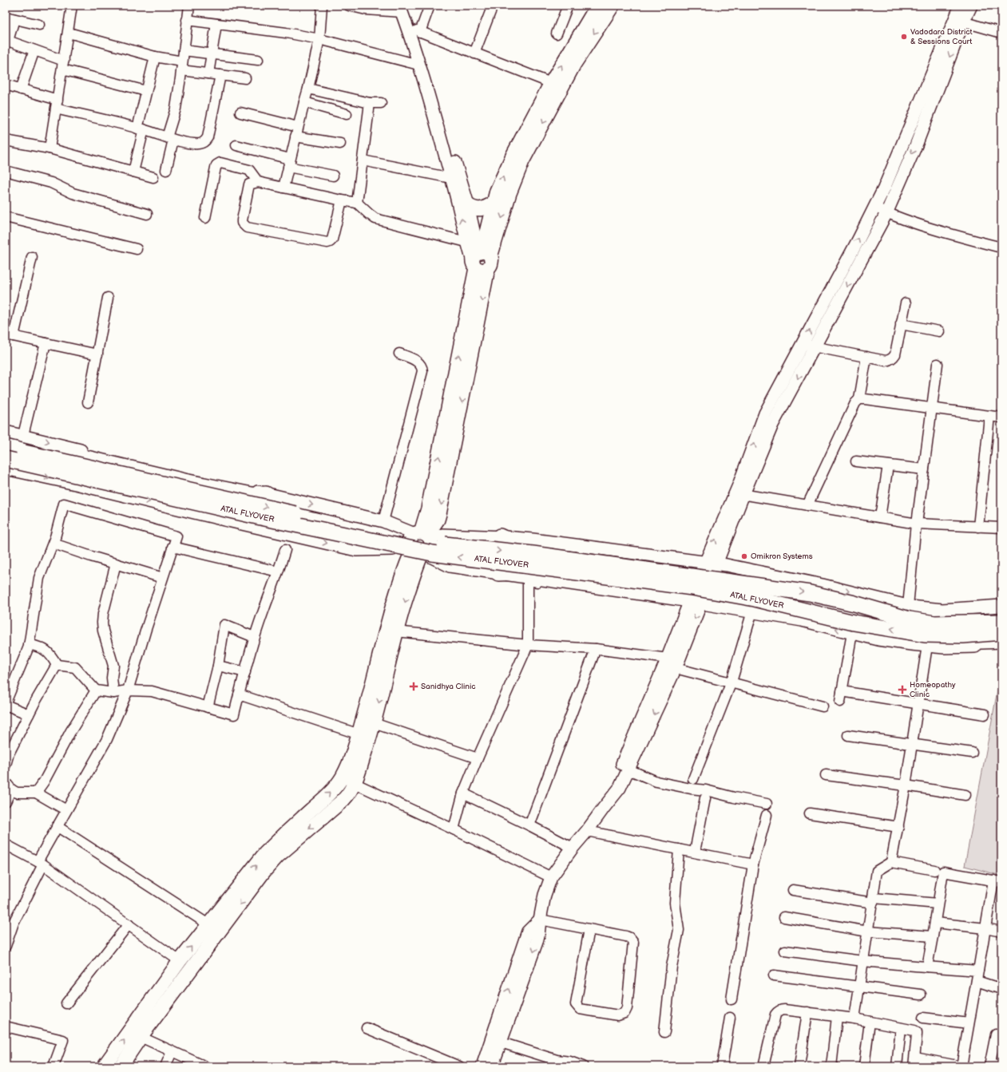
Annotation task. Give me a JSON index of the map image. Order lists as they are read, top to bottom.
{
  "streets": {
    "main road": ["ATAL FLYOVER"]
  },
  "places": {
    "other": ["Vadodara District & Sessions Court", "Omikron Systems"],
    "health": ["Sanidhya Clinic", "Homeopathy Clinic"]
  }
}
